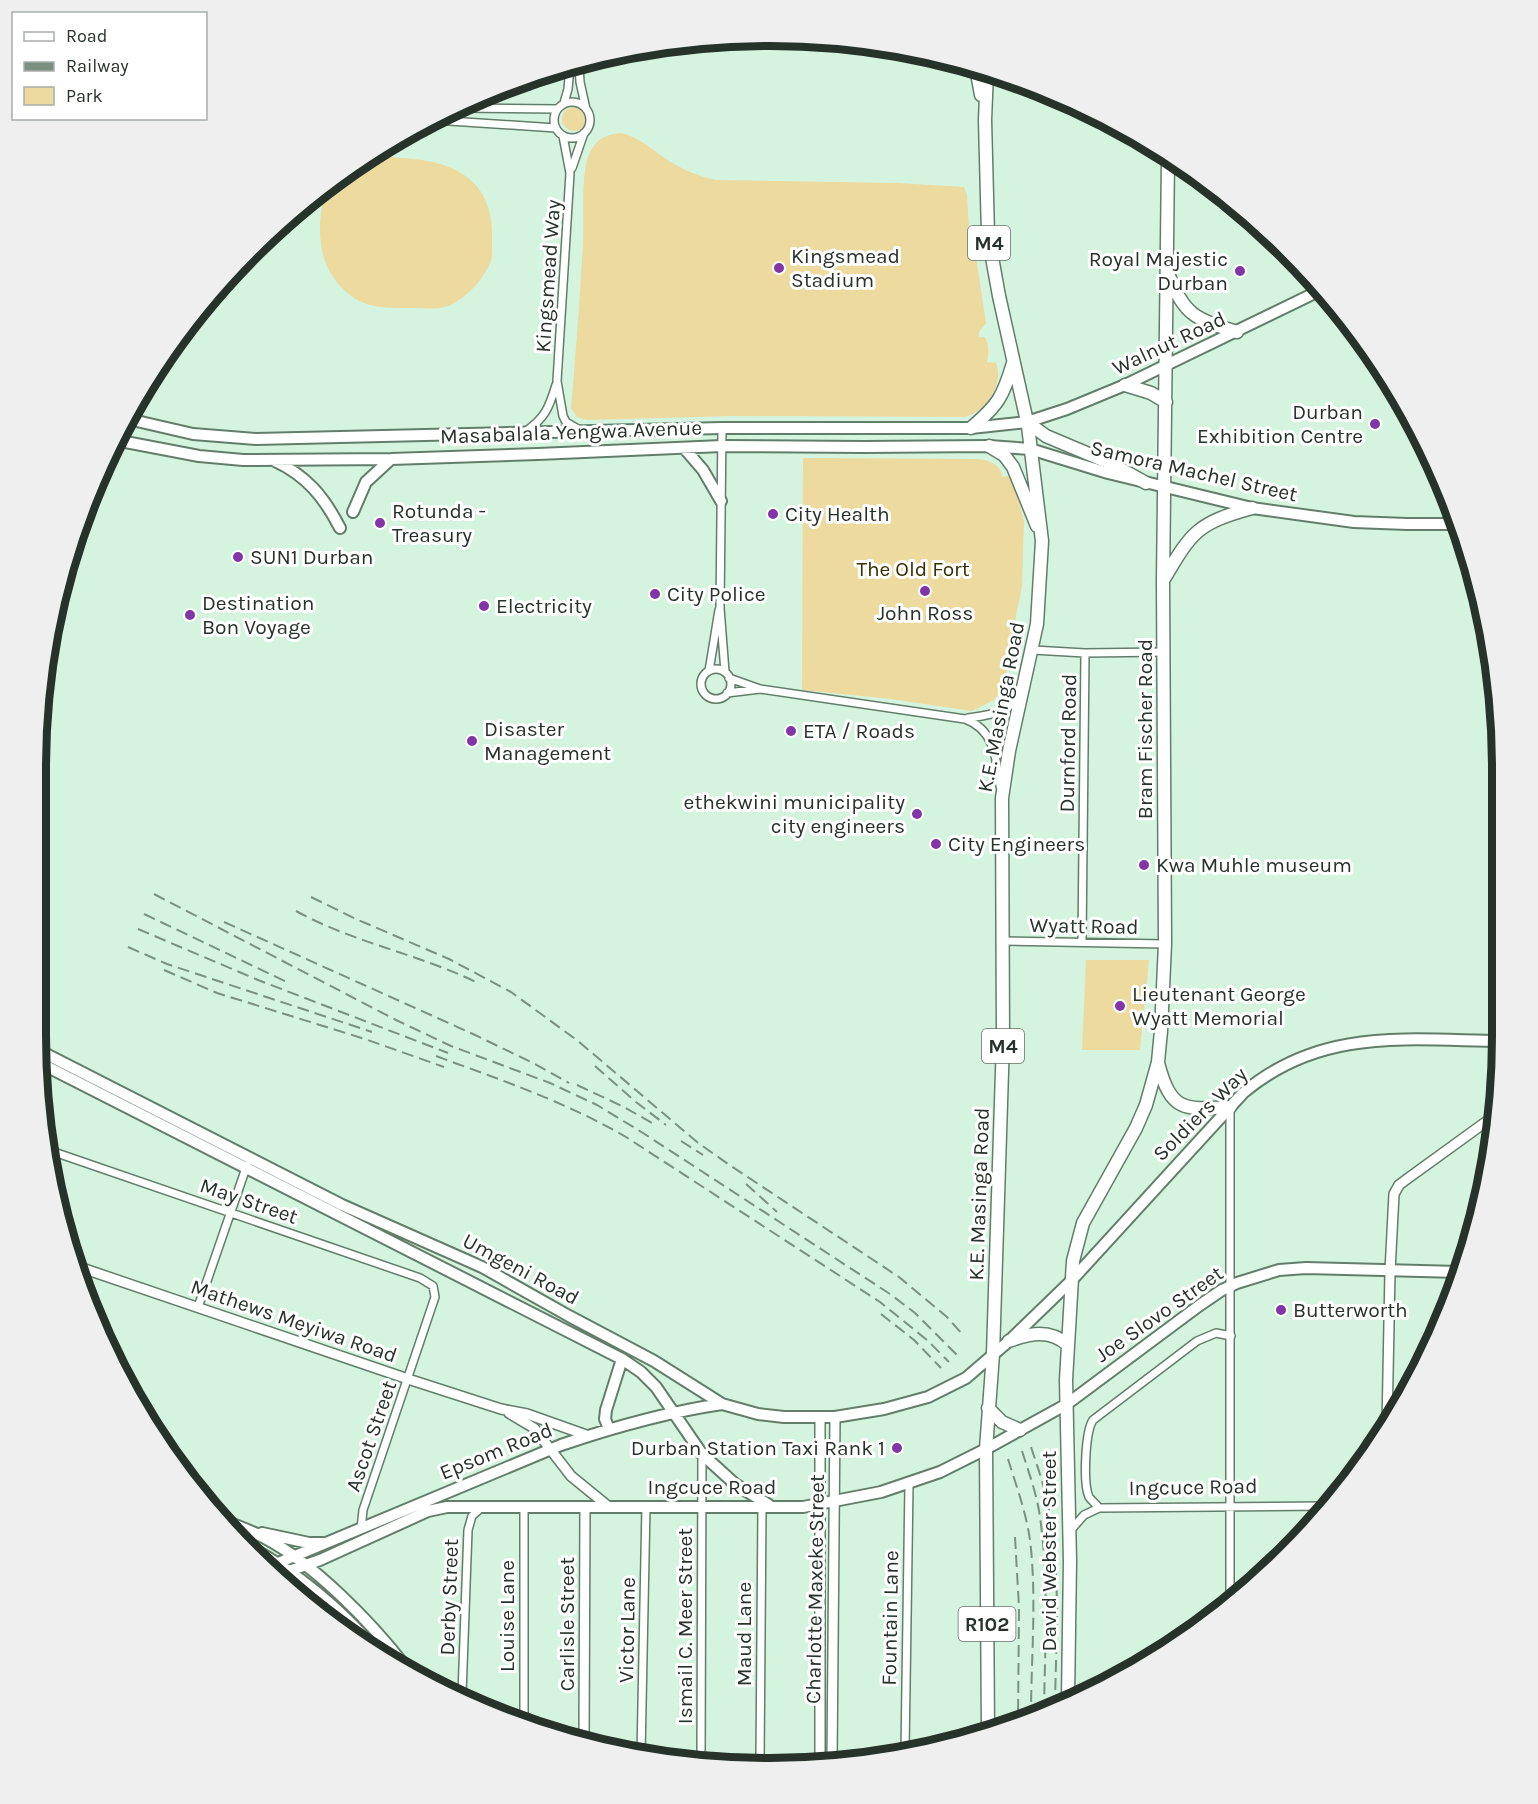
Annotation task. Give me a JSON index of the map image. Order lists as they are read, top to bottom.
{
  "streets": {
    "highway": [
      "M4",
      "K.E. Masinga Road",
      "Bram Fischer Road",
      "David Webster Street",
      "R102"
    ],
    "main road": [
      "Walnut Road",
      "Masabalala Yengwa Avenue",
      "Samora Machel Street",
      "Soldiers Way",
      "Umgeni Road",
      "Joe Slovo Street",
      "Epsom Road",
      "Ingcuce Road"
    ],
    "street": [
      "Kingsmead Way",
      "Durnford Road",
      "Wyatt Road",
      "May Street",
      "Mathews Meyiwa Road",
      "Ascot Street",
      "Charlotte Maxeke Street",
      "Derby Street",
      "Louise Lane",
      "Fountain Lane",
      "Carlisle Street",
      "Ismail C. Meer Street",
      "Victor Lane",
      "Maud Lane"
    ]
  },
  "crossings": [
    ["Kingsmead Way", "Masabalala Yengwa Avenue"],
    ["Walnut Road", "Masabalala Yengwa Avenue"],
    ["Walnut Road", "K.E. Masinga Road"],
    ["Walnut Road", "Bram Fischer Road"],
    ["Masabalala Yengwa Avenue", "Samora Machel Street"],
    ["Masabalala Yengwa Avenue", "K.E. Masinga Road"],
    ["Samora Machel Street", "K.E. Masinga Road"],
    ["Samora Machel Street", "Bram Fischer Road"],
    ["K.E. Masinga Road", "Bram Fischer Road"],
    ["K.E. Masinga Road", "Wyatt Road"],
    ["K.E. Masinga Road", "Soldiers Way"],
    ["K.E. Masinga Road", "Umgeni Road"],
    ["K.E. Masinga Road", "Joe Slovo Street"],
    ["K.E. Masinga Road", "Ingcuce Road"],
    ["K.E. Masinga Road", "David Webster Street"],
    ["K.E. Masinga Road", "R102"],
    ["Bram Fischer Road", "Wyatt Road"],
    ["Bram Fischer Road", "Soldiers Way"],
    ["Bram Fischer Road", "Umgeni Road"],
    ["Bram Fischer Road", "Joe Slovo Street"],
    ["Bram Fischer Road", "Ingcuce Road"],
    ["Bram Fischer Road", "David Webster Street"],
    ["Bram Fischer Road", "R102"],
    ["Durnford Road", "Wyatt Road"],
    ["Soldiers Way", "Umgeni Road"],
    ["Soldiers Way", "Joe Slovo Street"],
    ["Soldiers Way", "Ingcuce Road"],
    ["Soldiers Way", "David Webster Street"],
    ["Soldiers Way", "R102"],
    ["May Street", "Ascot Street"],
    ["Umgeni Road", "Joe Slovo Street"],
    ["Umgeni Road", "Epsom Road"],
    ["Umgeni Road", "Ingcuce Road"],
    ["Umgeni Road", "David Webster Street"],
    ["Umgeni Road", "Charlotte Maxeke Street"],
    ["Umgeni Road", "R102"],
    ["Umgeni Road", "Ismail C. Meer Street"],
    ["Umgeni Road", "Maud Lane"],
    ["Joe Slovo Street", "Ingcuce Road"],
    ["Joe Slovo Street", "David Webster Street"],
    ["Joe Slovo Street", "R102"],
    ["Mathews Meyiwa Road", "Ascot Street"],
    ["Mathews Meyiwa Road", "Epsom Road"],
    ["Mathews Meyiwa Road", "Ingcuce Road"],
    ["Ascot Street", "Epsom Road"],
    ["Epsom Road", "Ingcuce Road"],
    ["Ingcuce Road", "David Webster Street"],
    ["Ingcuce Road", "Charlotte Maxeke Street"],
    ["Ingcuce Road", "Derby Street"],
    ["Ingcuce Road", "Louise Lane"],
    ["Ingcuce Road", "Fountain Lane"],
    ["Ingcuce Road", "Carlisle Street"],
    ["Ingcuce Road", "R102"],
    ["Ingcuce Road", "Ismail C. Meer Street"],
    ["Ingcuce Road", "Victor Lane"],
    ["Ingcuce Road", "Maud Lane"],
    ["David Webster Street", "R102"]
  ],
  "parks": ["The Old Fort"],
  "places": [
    "Kingsmead Stadium",
    "Royal Majestic Durban",
    "Durban Exhibition Centre",
    "City Health",
    "Rotunda - Treasury",
    "SUN1 Durban",
    "John Ross",
    "City Police",
    "Electricity",
    "Destination Bon Voyage",
    "ETA / Roads",
    "Disaster Management",
    "ethekwini municipality city engineers",
    "City Engineers",
    "Kwa Muhle museum",
    "Lieutenant George Wyatt Memorial",
    "Butterworth",
    "Durban Station Taxi Rank 1"
  ],
  "legend": ["Road", "Railway", "Park"]
}
